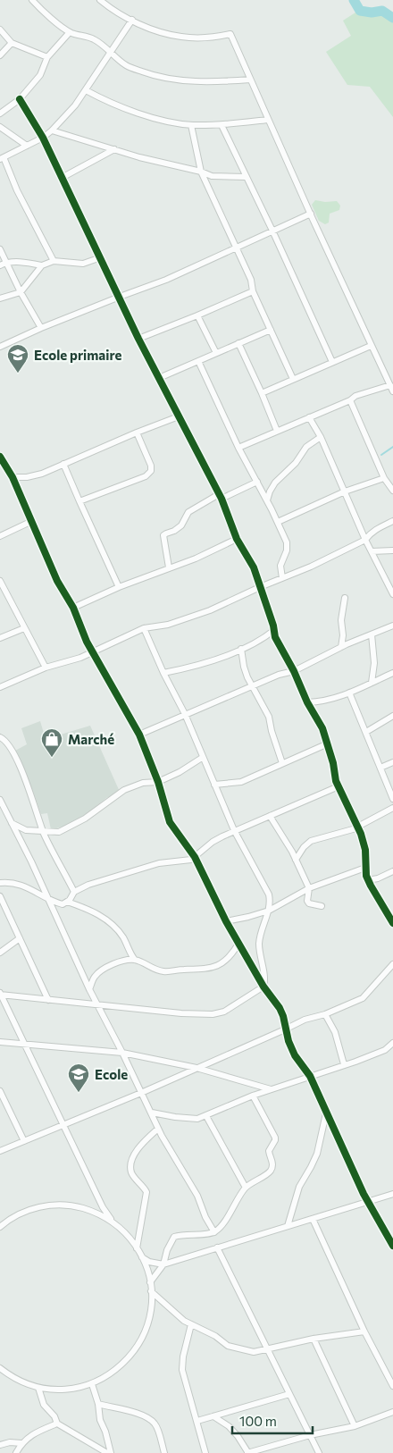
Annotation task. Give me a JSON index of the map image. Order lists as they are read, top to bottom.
{
  "places": {
    "school or university": ["Ecole primaire", "Ecole"],
    "shop": ["Marché"]
  },
  "scale_bar": "100 m"
}
